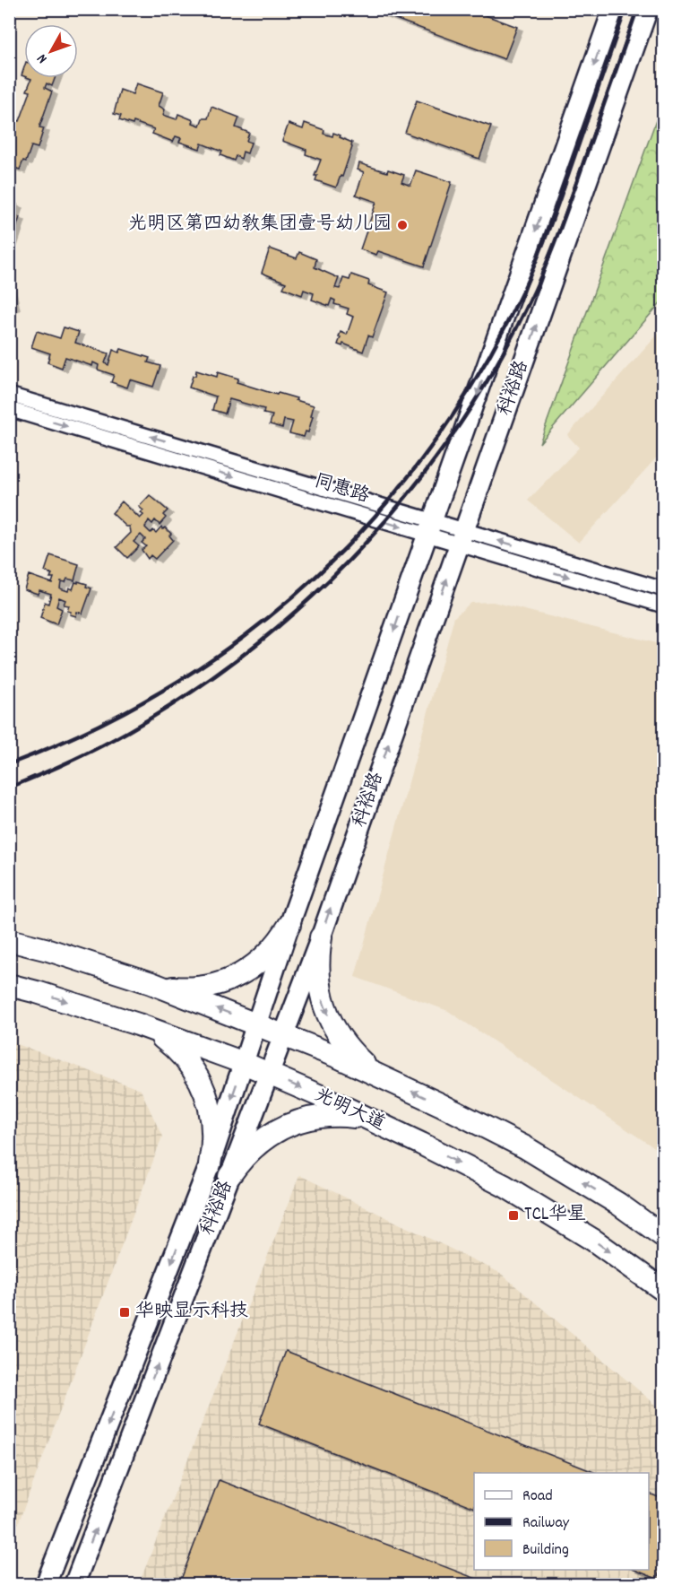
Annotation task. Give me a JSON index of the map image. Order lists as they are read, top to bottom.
{
  "streets": {
    "main road": ["科裕路", "光明大道"],
    "street": ["同惠路"]
  },
  "crossings": [
    ["科裕路", "同惠路"],
    ["科裕路", "光明大道"]
  ],
  "places": {
    "other": ["光明区第四幼教集团壹号幼儿园"],
    "transit": ["TCL华星", "华映显示科技"]
  },
  "legend": ["Road", "Railway", "Building"],
  "north": "bottom left"
}
